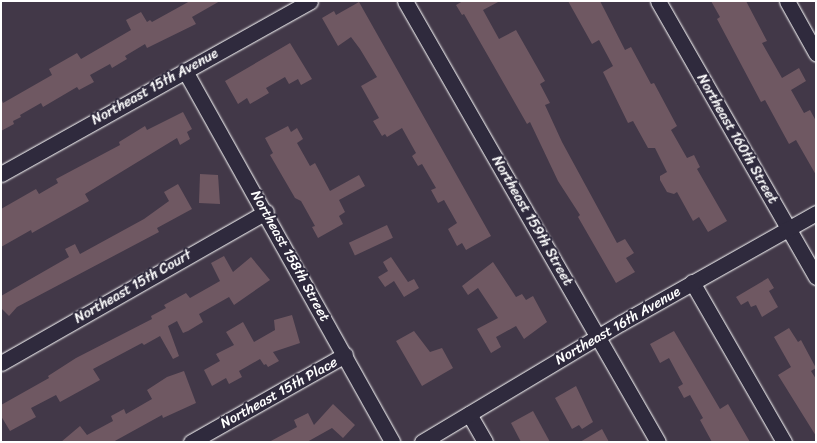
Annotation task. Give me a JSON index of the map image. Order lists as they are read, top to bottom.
{
  "streets": {
    "street": [
      "Northeast 15th Avenue",
      "Northeast 160th Street",
      "Northeast 159th Street",
      "Northeast 158th Street",
      "Northeast 15th Court",
      "Northeast 16th Avenue",
      "Northeast 15th Place"
    ]
  },
  "crossings": [
    ["Northeast 15th Avenue", "Northeast 158th Street"],
    ["Northeast 160th Street", "Northeast 16th Avenue"],
    ["Northeast 159th Street", "Northeast 16th Avenue"],
    ["Northeast 158th Street", "Northeast 15th Court"],
    ["Northeast 158th Street", "Northeast 15th Place"]
  ]
}
